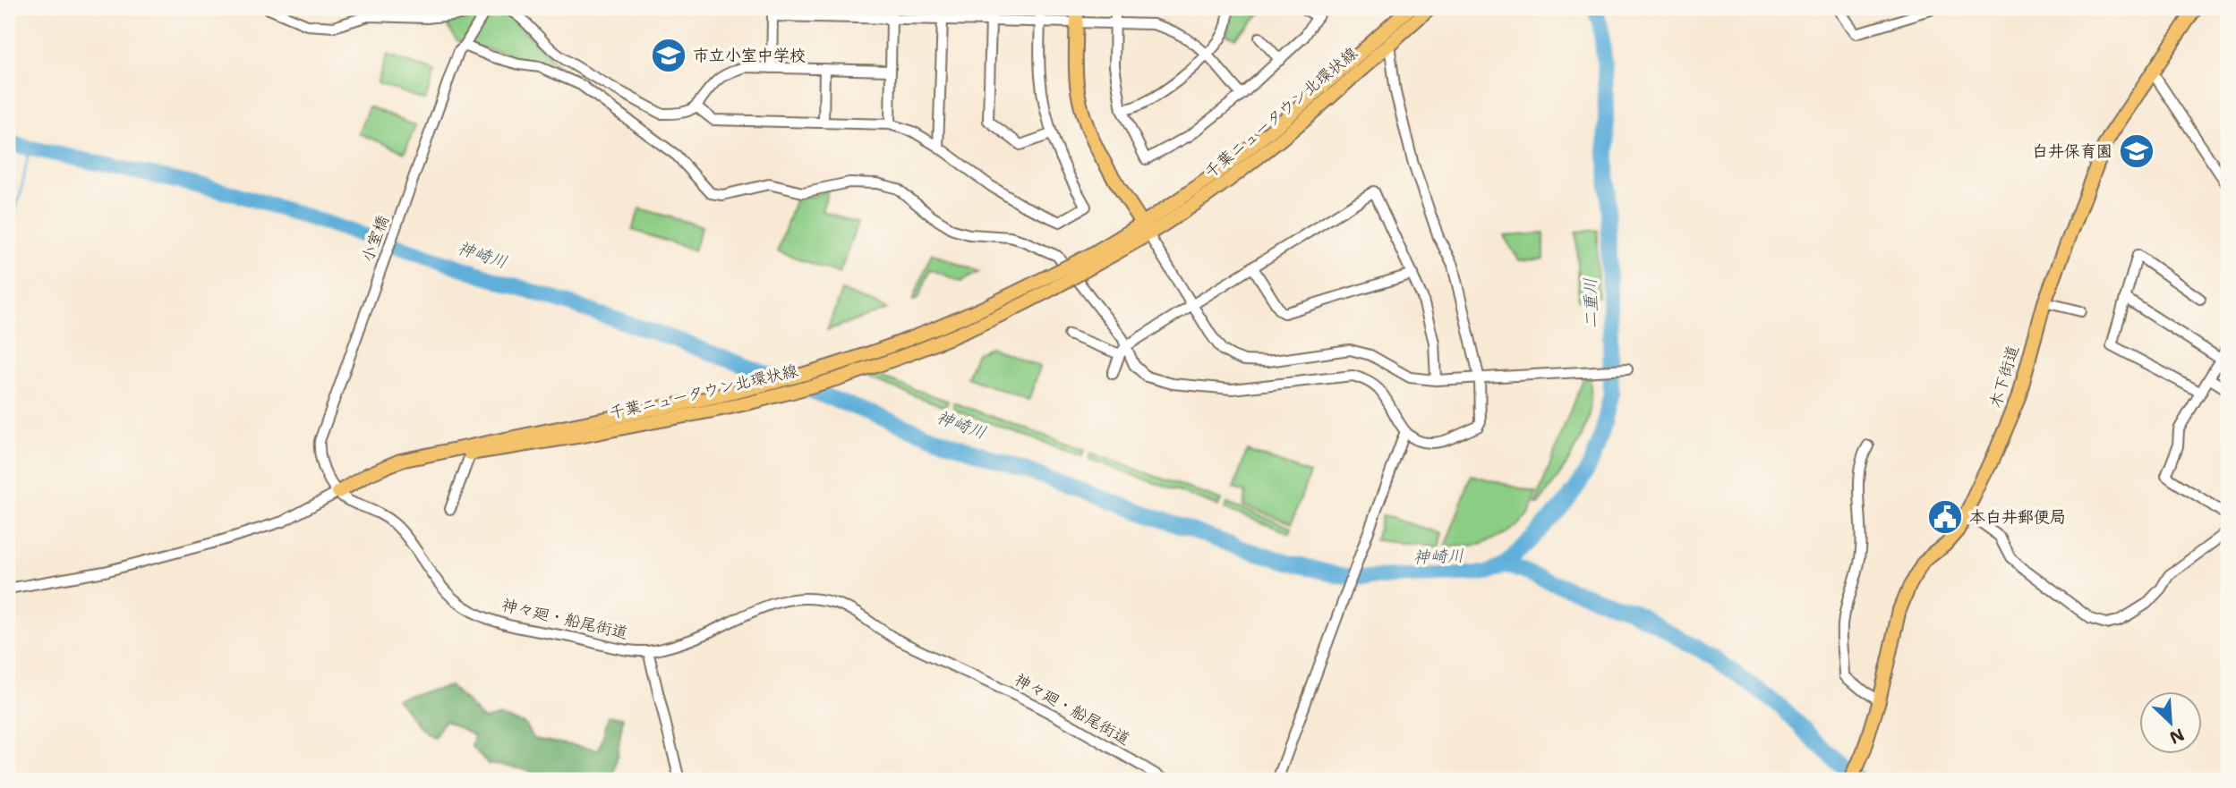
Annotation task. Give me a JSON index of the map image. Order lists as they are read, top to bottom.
{
  "streets": {
    "main road": ["千葉ニュータウン北環状線", "木下街道"],
    "street": ["小室橋", "神々廻・船尾街道"]
  },
  "crossings": [
    ["千葉ニュータウン北環状線", "小室橋"],
    ["千葉ニュータウン北環状線", "神々廻・船尾街道"],
    ["小室橋", "神々廻・船尾街道"]
  ],
  "water": ["神崎川", "二重川"],
  "places": {
    "school or university": ["市立小室中学校", "白井保育園"],
    "public building": ["本白井郵便局"]
  },
  "north": "bottom right"
}
